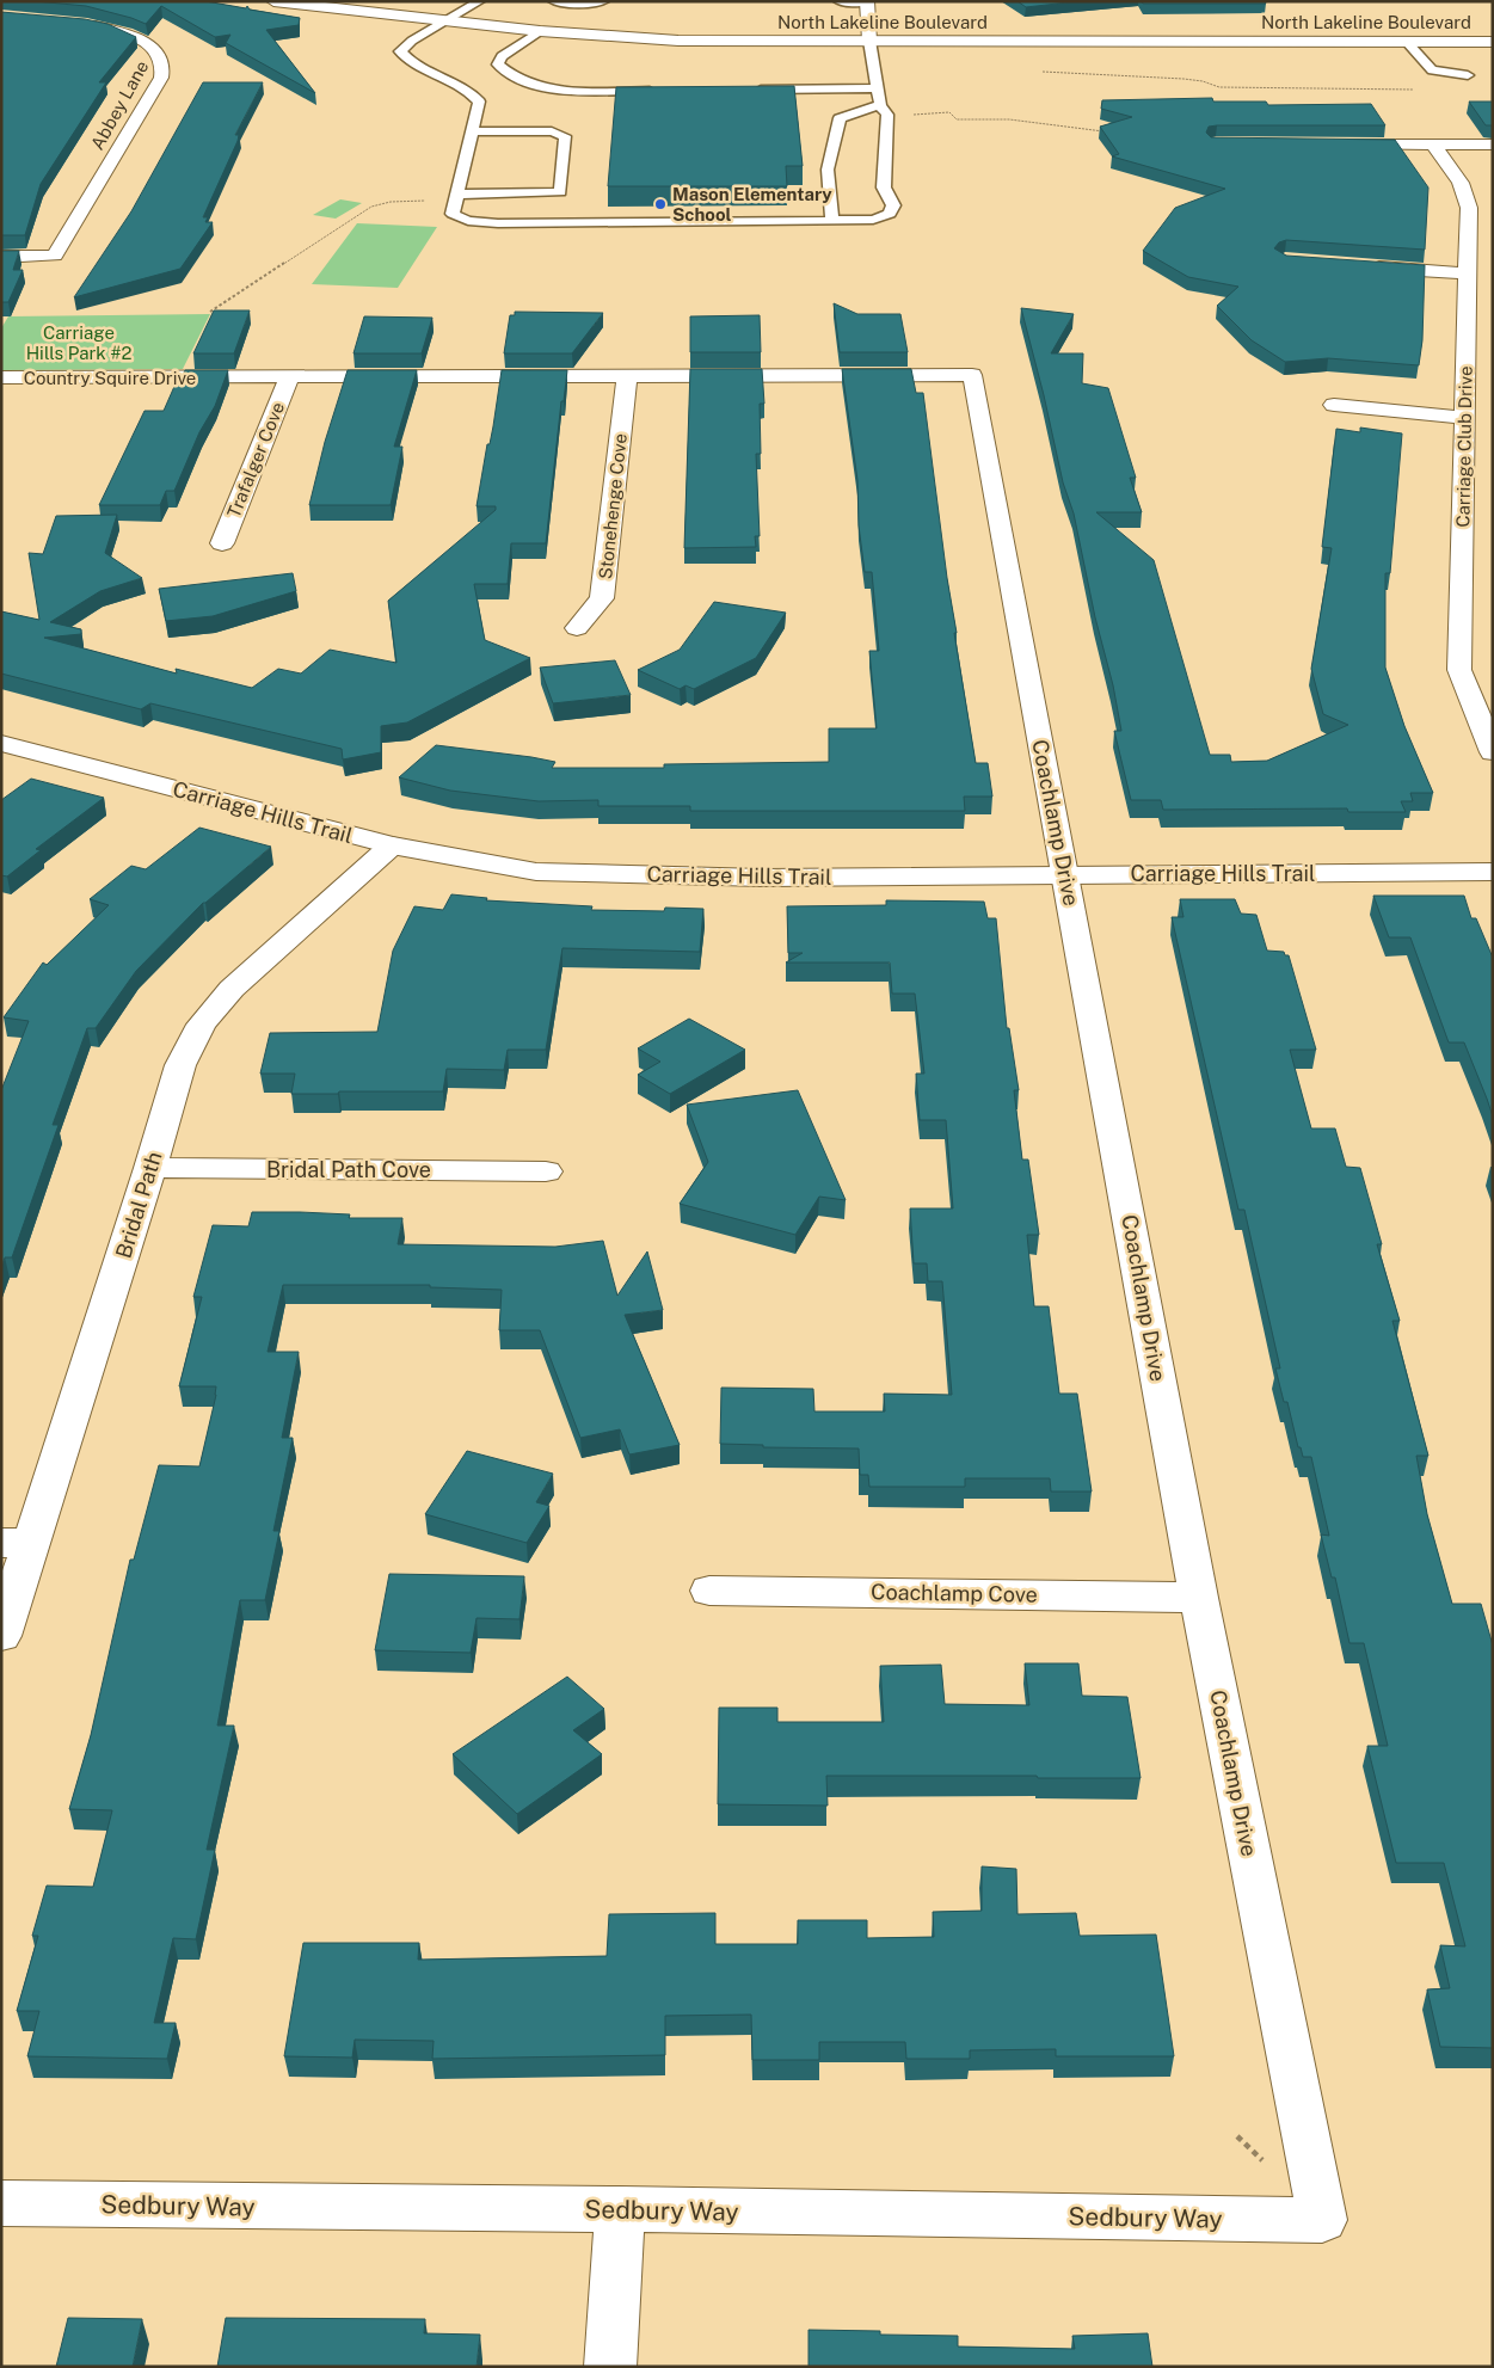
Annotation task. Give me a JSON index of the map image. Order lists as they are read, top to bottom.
{
  "streets": {
    "street": [
      "North Lakeline Boulevard",
      "Abbey Lane",
      "Country Squire Drive",
      "Carriage Club Drive",
      "Trafalger Cove",
      "Stonehenge Cove",
      "Carriage Hills Trail",
      "Coachlamp Drive",
      "Bridal Path Cove",
      "Bridal Path",
      "Coachlamp Cove",
      "Sedbury Way"
    ]
  },
  "crossings": [
    ["Country Squire Drive", "Trafalger Cove"],
    ["Country Squire Drive", "Stonehenge Cove"],
    ["Country Squire Drive", "Coachlamp Drive"],
    ["Carriage Hills Trail", "Coachlamp Drive"],
    ["Carriage Hills Trail", "Bridal Path"],
    ["Coachlamp Drive", "Coachlamp Cove"],
    ["Coachlamp Drive", "Sedbury Way"],
    ["Bridal Path Cove", "Bridal Path"]
  ],
  "parks": ["Carriage Hills Park #2"],
  "places": ["Mason Elementary School"]
}
